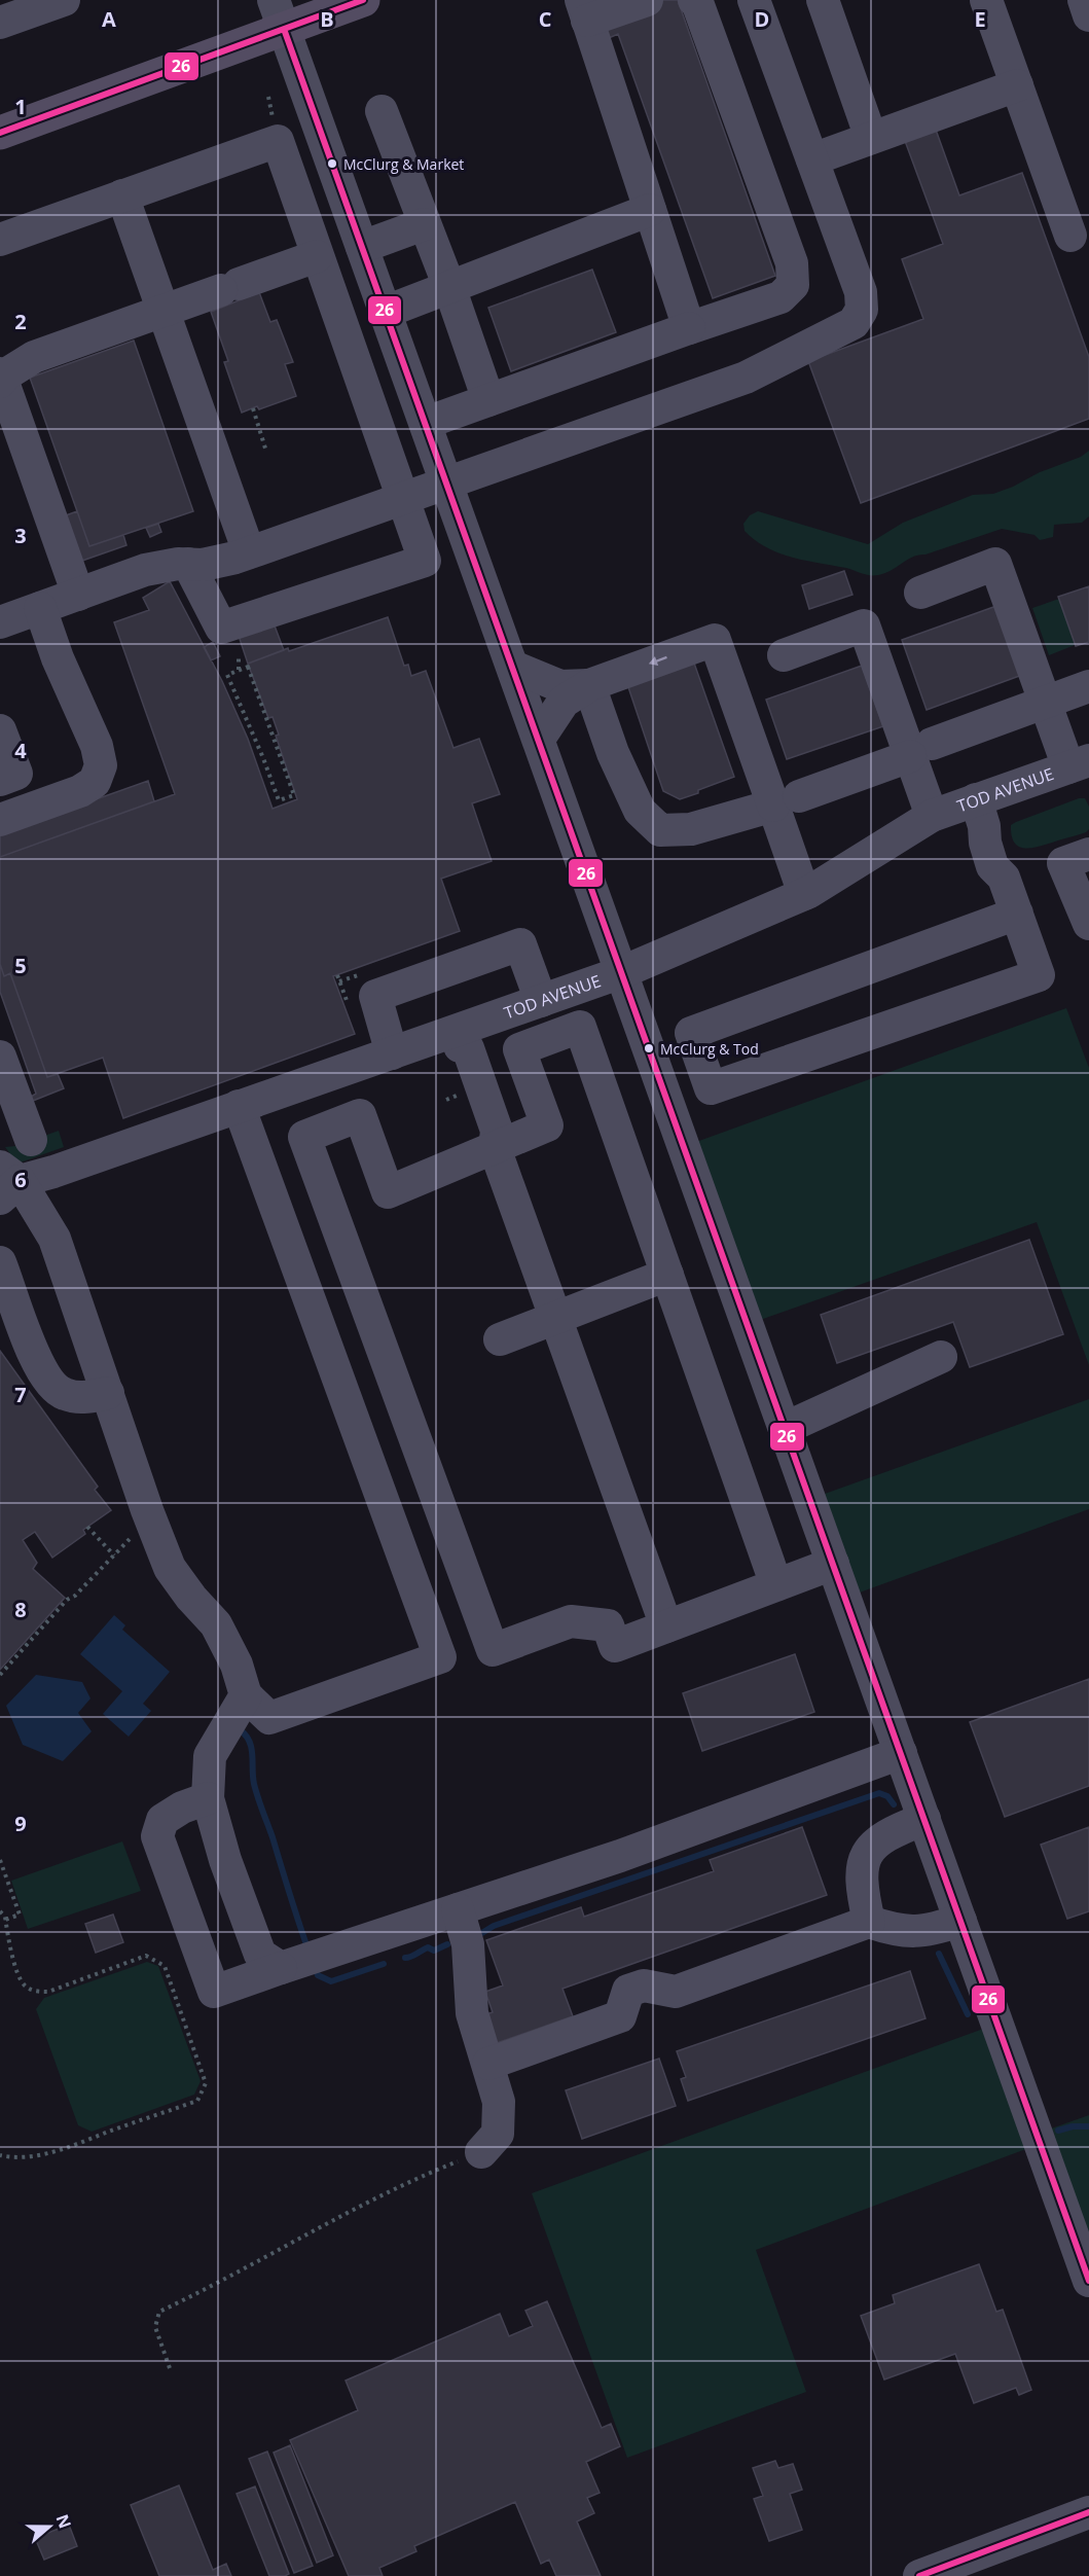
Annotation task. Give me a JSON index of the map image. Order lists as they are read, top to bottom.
{
  "streets": {
    "street": ["TOD AVENUE"]
  },
  "places": ["McClurg & Market", "McClurg & Tod"],
  "lines": ["transit line 26"],
  "north": "right",
  "grid": {
    "columns": [
      "A",
      "B",
      "C",
      "D",
      "E"
    ],
    "rows": [
      "1",
      "2",
      "3",
      "4",
      "5",
      "6",
      "7",
      "8",
      "9"
    ]
  }
}
